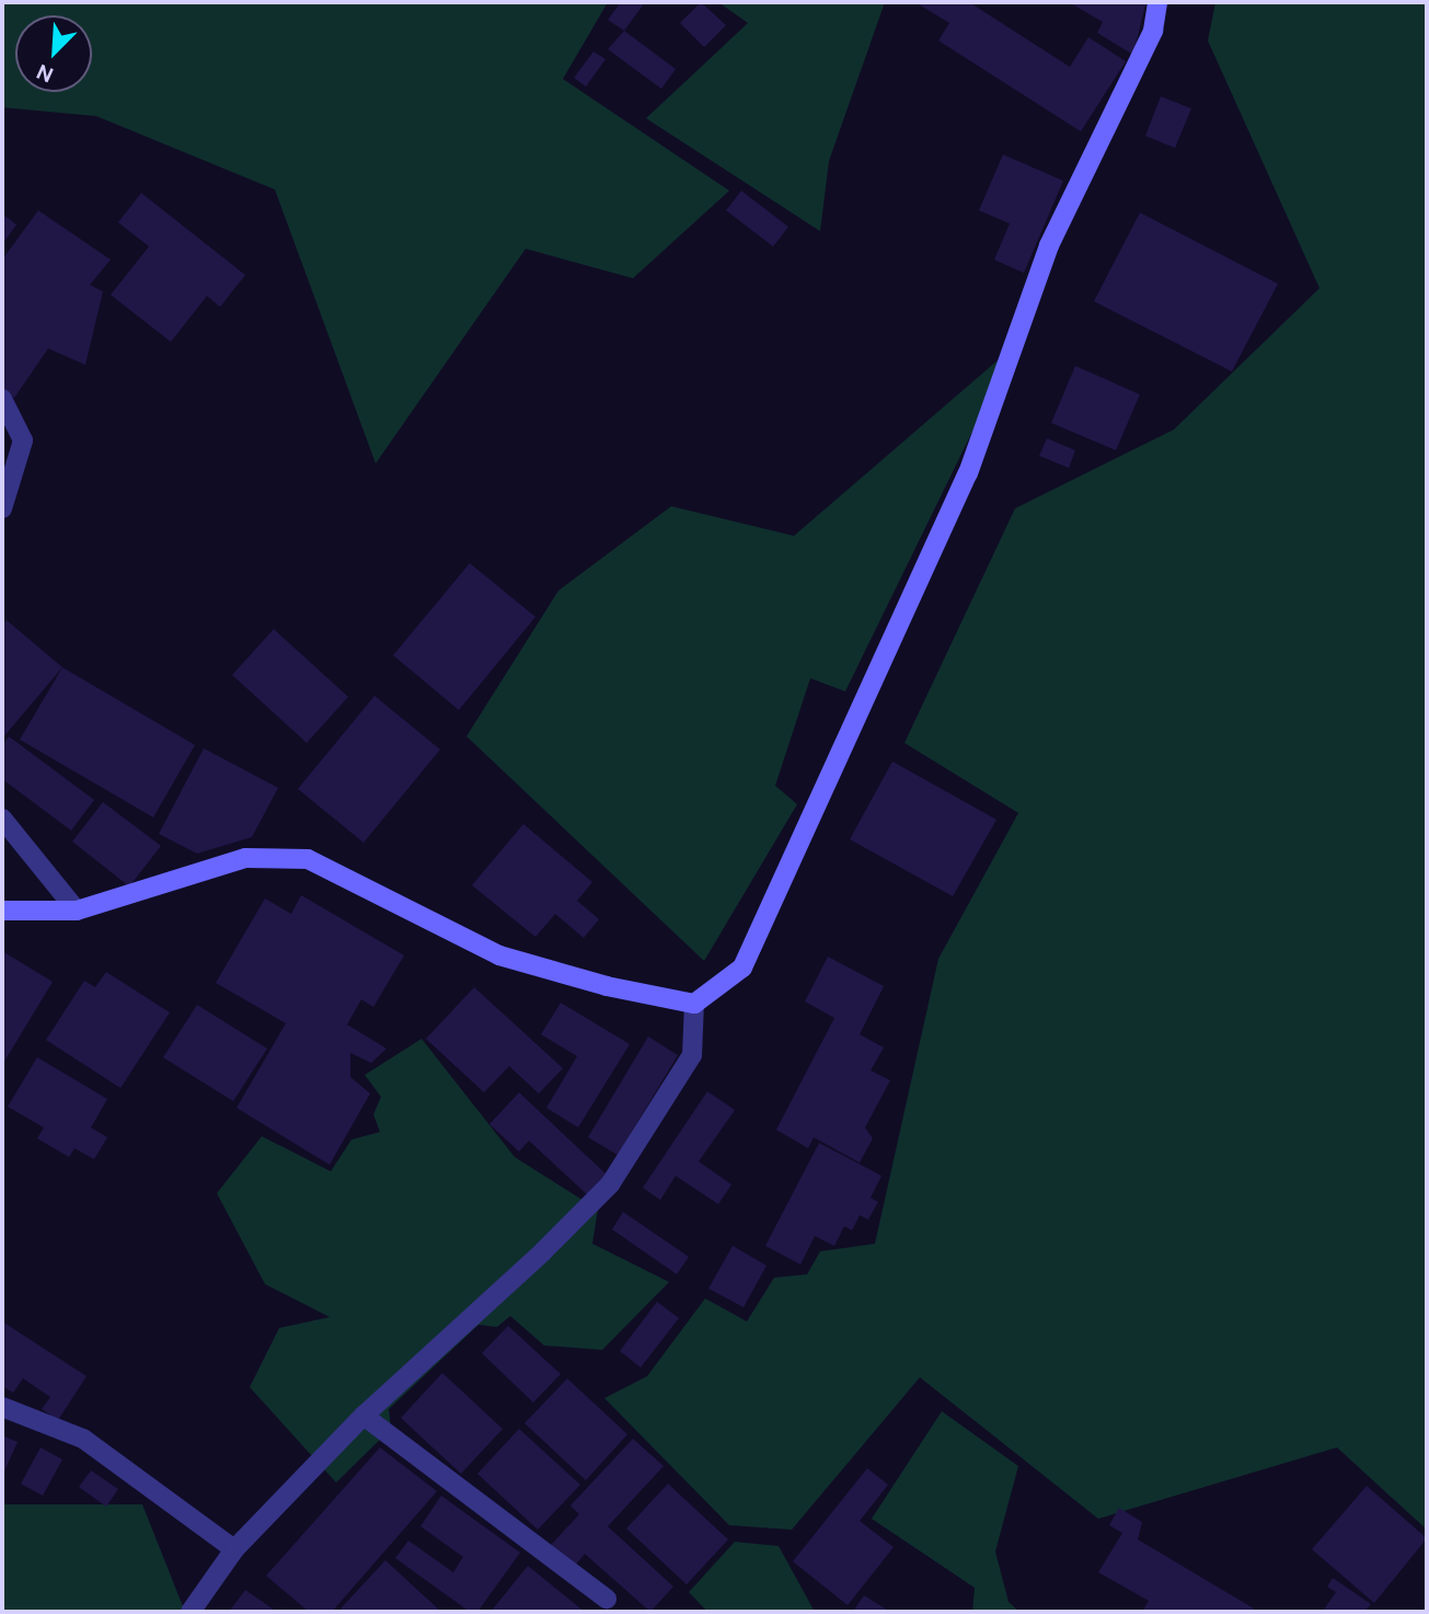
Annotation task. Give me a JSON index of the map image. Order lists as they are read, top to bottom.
{
  "north": "bottom left"
}
